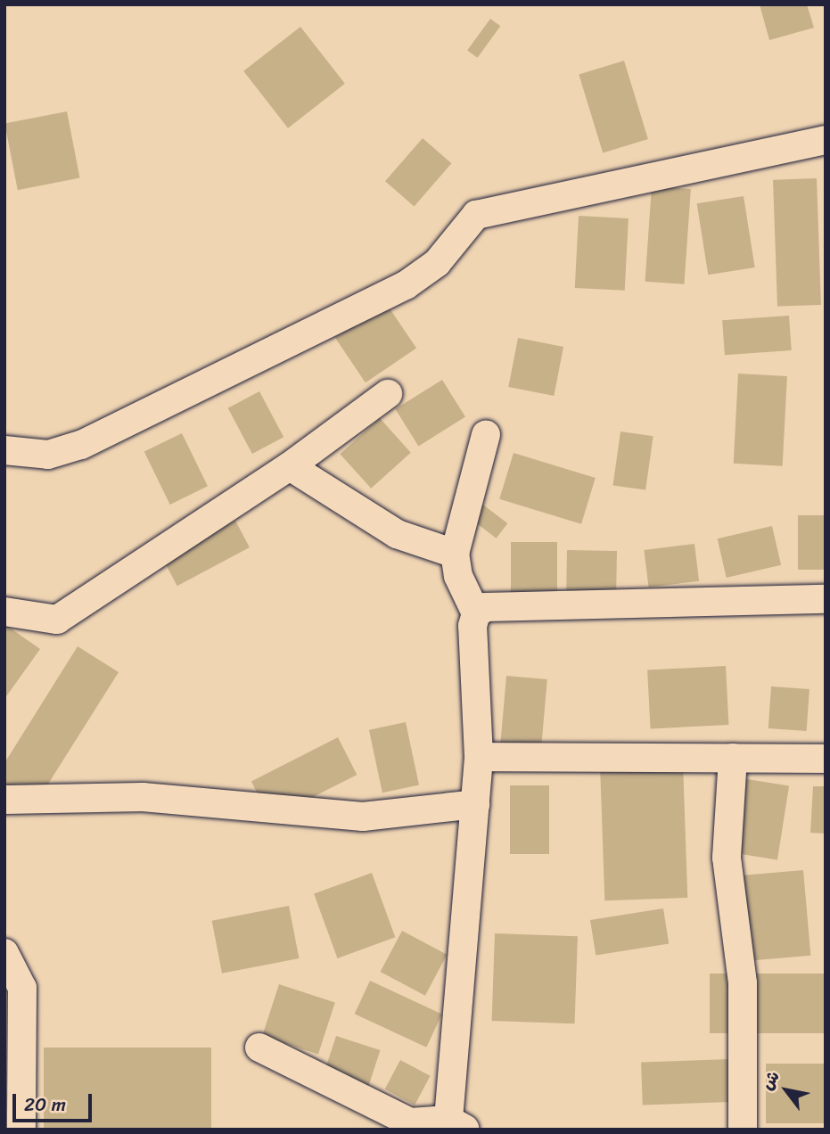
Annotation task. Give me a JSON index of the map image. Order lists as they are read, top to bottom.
{
  "scale_bar": "20 m",
  "north": "top left"
}
